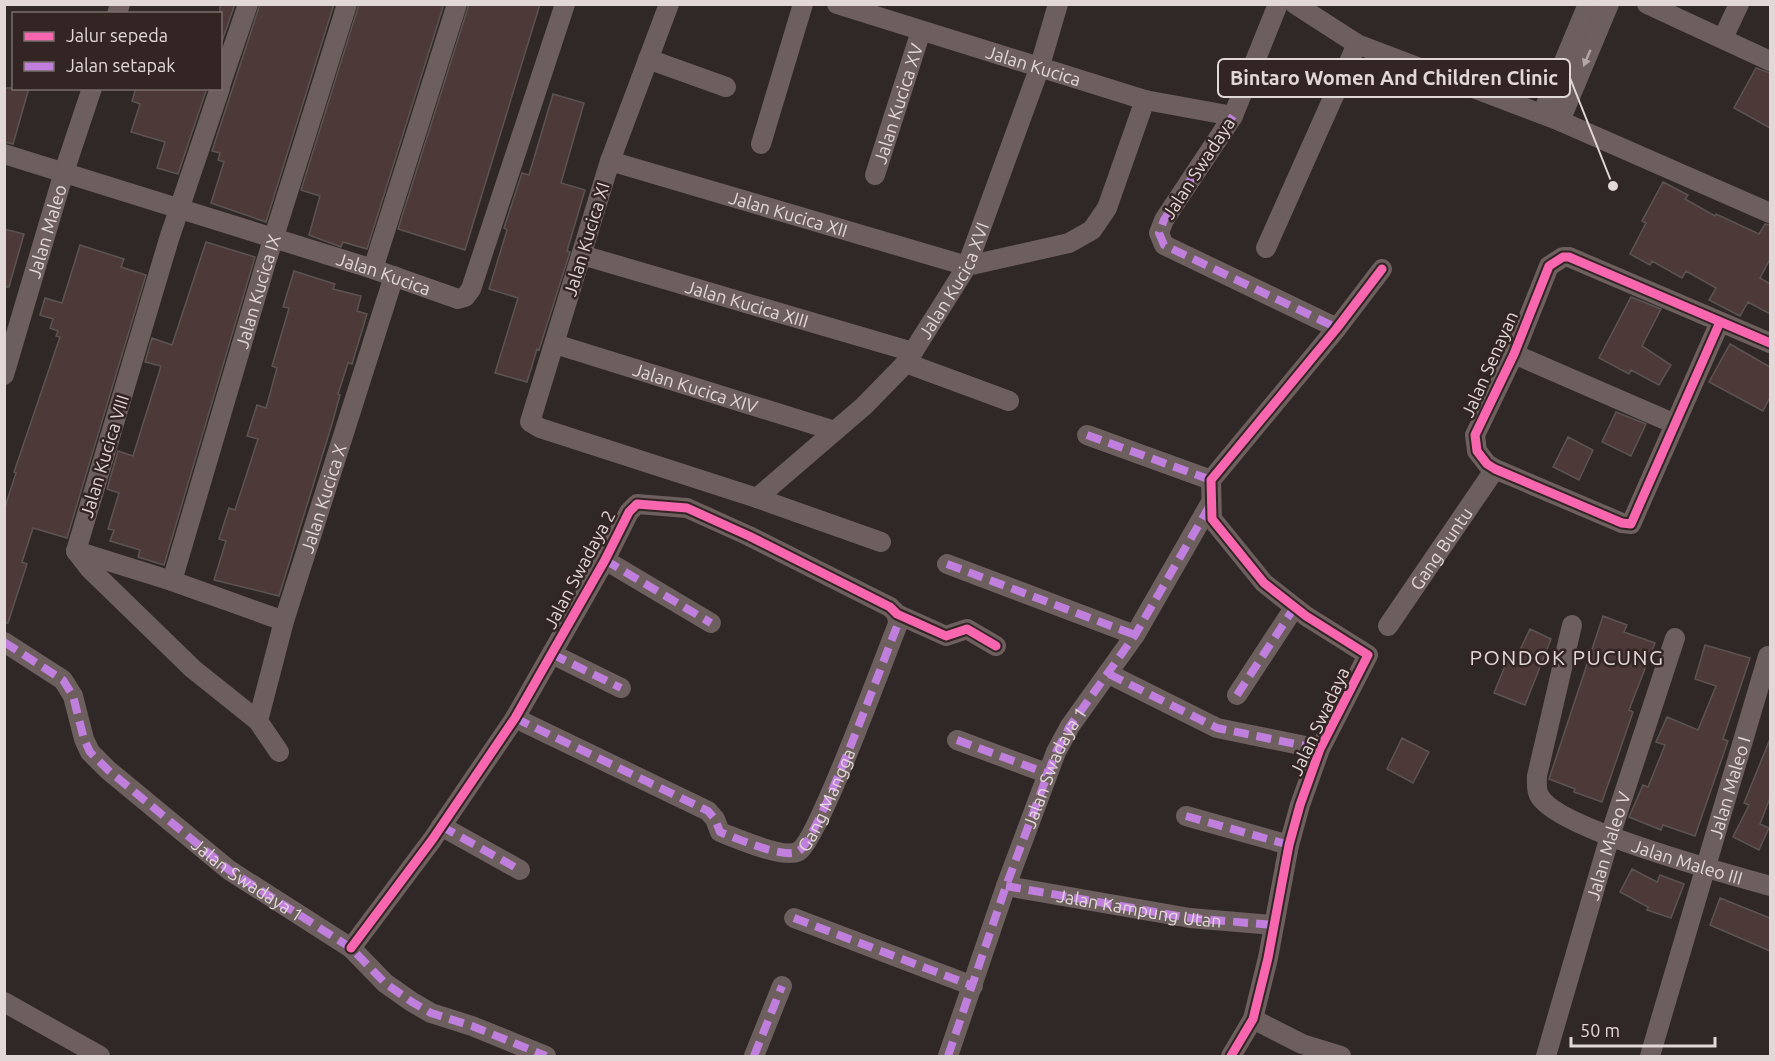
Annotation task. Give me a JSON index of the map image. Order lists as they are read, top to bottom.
{
  "streets": {
    "street": [
      "Jalan Kucica",
      "Jalan Kucica XV",
      "Jalan Swadaya",
      "Jalan Kucica XII",
      "Jalan Maleo",
      "Jalan Kucica XI",
      "Jalan Kucica XVI",
      "Jalan Kucica IX",
      "Jalan Kucica XIII",
      "Jalan Senayan",
      "Jalan Kucica XIV",
      "Jalan Kucica VIII",
      "Jalan Kucica X",
      "Gang Buntu",
      "Jalan Swadaya 2",
      "Jalan Swadaya 1",
      "Jalan Maleo I",
      "Gang Mangga",
      "Jalan Maleo V",
      "Jalan Maleo III",
      "Jalan Kampung Utan"
    ]
  },
  "crossings": [
    ["Jalan Kucica", "Jalan Kucica XV"],
    ["Jalan Kucica", "Jalan Swadaya"],
    ["Jalan Kucica", "Jalan Maleo"],
    ["Jalan Kucica", "Jalan Kucica XVI"],
    ["Jalan Kucica", "Jalan Kucica IX"],
    ["Jalan Kucica", "Jalan Kucica VIII"],
    ["Jalan Kucica", "Jalan Kucica X"],
    ["Jalan Swadaya", "Jalan Swadaya 1"],
    ["Jalan Swadaya", "Jalan Kampung Utan"],
    ["Jalan Kucica XII", "Jalan Kucica XI"],
    ["Jalan Kucica XII", "Jalan Kucica XVI"],
    ["Jalan Kucica XI", "Jalan Kucica XVI"],
    ["Jalan Kucica XI", "Jalan Kucica XIII"],
    ["Jalan Kucica XI", "Jalan Kucica XIV"],
    ["Jalan Kucica XVI", "Jalan Kucica XIII"],
    ["Jalan Kucica XVI", "Jalan Kucica XIV"],
    ["Jalan Senayan", "Gang Buntu"],
    ["Jalan Swadaya 2", "Jalan Swadaya 1"],
    ["Jalan Swadaya 2", "Gang Mangga"],
    ["Jalan Swadaya 1", "Jalan Kampung Utan"],
    ["Jalan Maleo I", "Jalan Maleo III"],
    ["Jalan Maleo V", "Jalan Maleo III"]
  ],
  "districts": ["PONDOK PUCUNG"],
  "places": ["Bintaro Women And Children Clinic"],
  "legend": ["Jalur sepeda", "Jalan setapak"],
  "scale_bar": "50 m"
}
